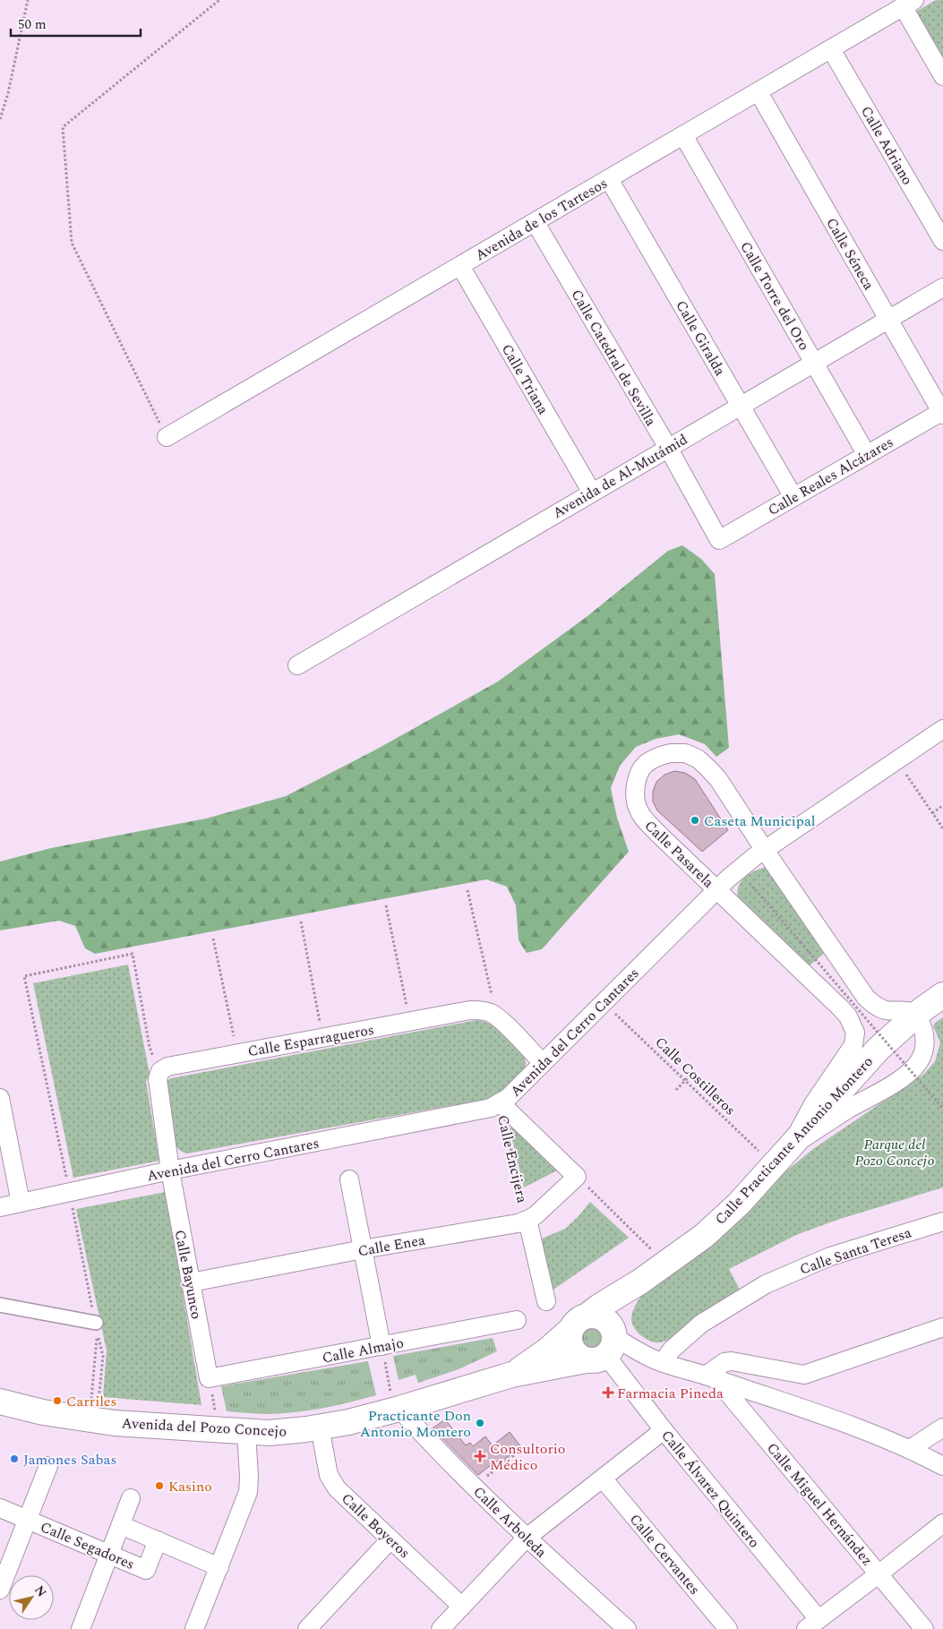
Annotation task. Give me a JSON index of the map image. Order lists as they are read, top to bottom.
{
  "streets": {
    "main road": ["Calle Practicante Antonio Montero", "Avenida del Pozo Concejo"],
    "street": [
      "Calle Adriano",
      "Avenida de los Tartesos",
      "Calle Séneca",
      "Calle Torre del Oro",
      "Calle Giralda",
      "Calle Catedral de Sevilla",
      "Calle Triana",
      "Avenida de Al-Mutámid",
      "Calle Reales Alcázares",
      "Calle Pasarela",
      "Avenida del Cerro Cantares",
      "Calle Esparragueros",
      "Calle Encijera",
      "Calle Enea",
      "Calle Santa Teresa",
      "Calle Bayunco",
      "Calle Almajo",
      "Calle Álvarez Quintero",
      "Calle Miguel Hernández",
      "Calle Arboleda",
      "Calle Boyeros",
      "Calle Segadores",
      "Calle Cervantes"
    ],
    "path": ["Calle Costilleros"]
  },
  "crossings": [
    ["Calle Adriano", "Avenida de los Tartesos"],
    ["Avenida de los Tartesos", "Calle Séneca"],
    ["Avenida de los Tartesos", "Calle Torre del Oro"],
    ["Avenida de los Tartesos", "Calle Giralda"],
    ["Avenida de los Tartesos", "Calle Catedral de Sevilla"],
    ["Avenida de los Tartesos", "Calle Triana"],
    ["Calle Séneca", "Avenida de Al-Mutámid"],
    ["Calle Séneca", "Calle Reales Alcázares"],
    ["Calle Torre del Oro", "Avenida de Al-Mutámid"],
    ["Calle Torre del Oro", "Calle Reales Alcázares"],
    ["Calle Giralda", "Avenida de Al-Mutámid"],
    ["Calle Giralda", "Calle Reales Alcázares"],
    ["Calle Catedral de Sevilla", "Avenida de Al-Mutámid"],
    ["Calle Catedral de Sevilla", "Calle Reales Alcázares"],
    ["Calle Triana", "Avenida de Al-Mutámid"],
    ["Calle Pasarela", "Avenida del Cerro Cantares"],
    ["Calle Pasarela", "Calle Practicante Antonio Montero"],
    ["Avenida del Cerro Cantares", "Calle Esparragueros"],
    ["Avenida del Cerro Cantares", "Calle Costilleros"],
    ["Avenida del Cerro Cantares", "Calle Encijera"],
    ["Avenida del Cerro Cantares", "Calle Bayunco"],
    ["Calle Costilleros", "Calle Practicante Antonio Montero"],
    ["Calle Practicante Antonio Montero", "Avenida del Pozo Concejo"],
    ["Calle Practicante Antonio Montero", "Calle Álvarez Quintero"],
    ["Calle Encijera", "Calle Enea"],
    ["Calle Enea", "Calle Bayunco"],
    ["Calle Bayunco", "Calle Almajo"],
    ["Avenida del Pozo Concejo", "Calle Álvarez Quintero"],
    ["Avenida del Pozo Concejo", "Calle Arboleda"],
    ["Avenida del Pozo Concejo", "Calle Boyeros"]
  ],
  "parks": ["Parque del Pozo Concejo"],
  "places": {
    "other": [
      "Caseta Municipal",
      "Carriles",
      "Practicante Don Antonio Montero",
      "Jamones Sabas",
      "Kasino"
    ],
    "health": ["Farmacia Pineda", "Consultorio Médico"]
  },
  "scale_bar": "50 m",
  "north": "top right"
}
